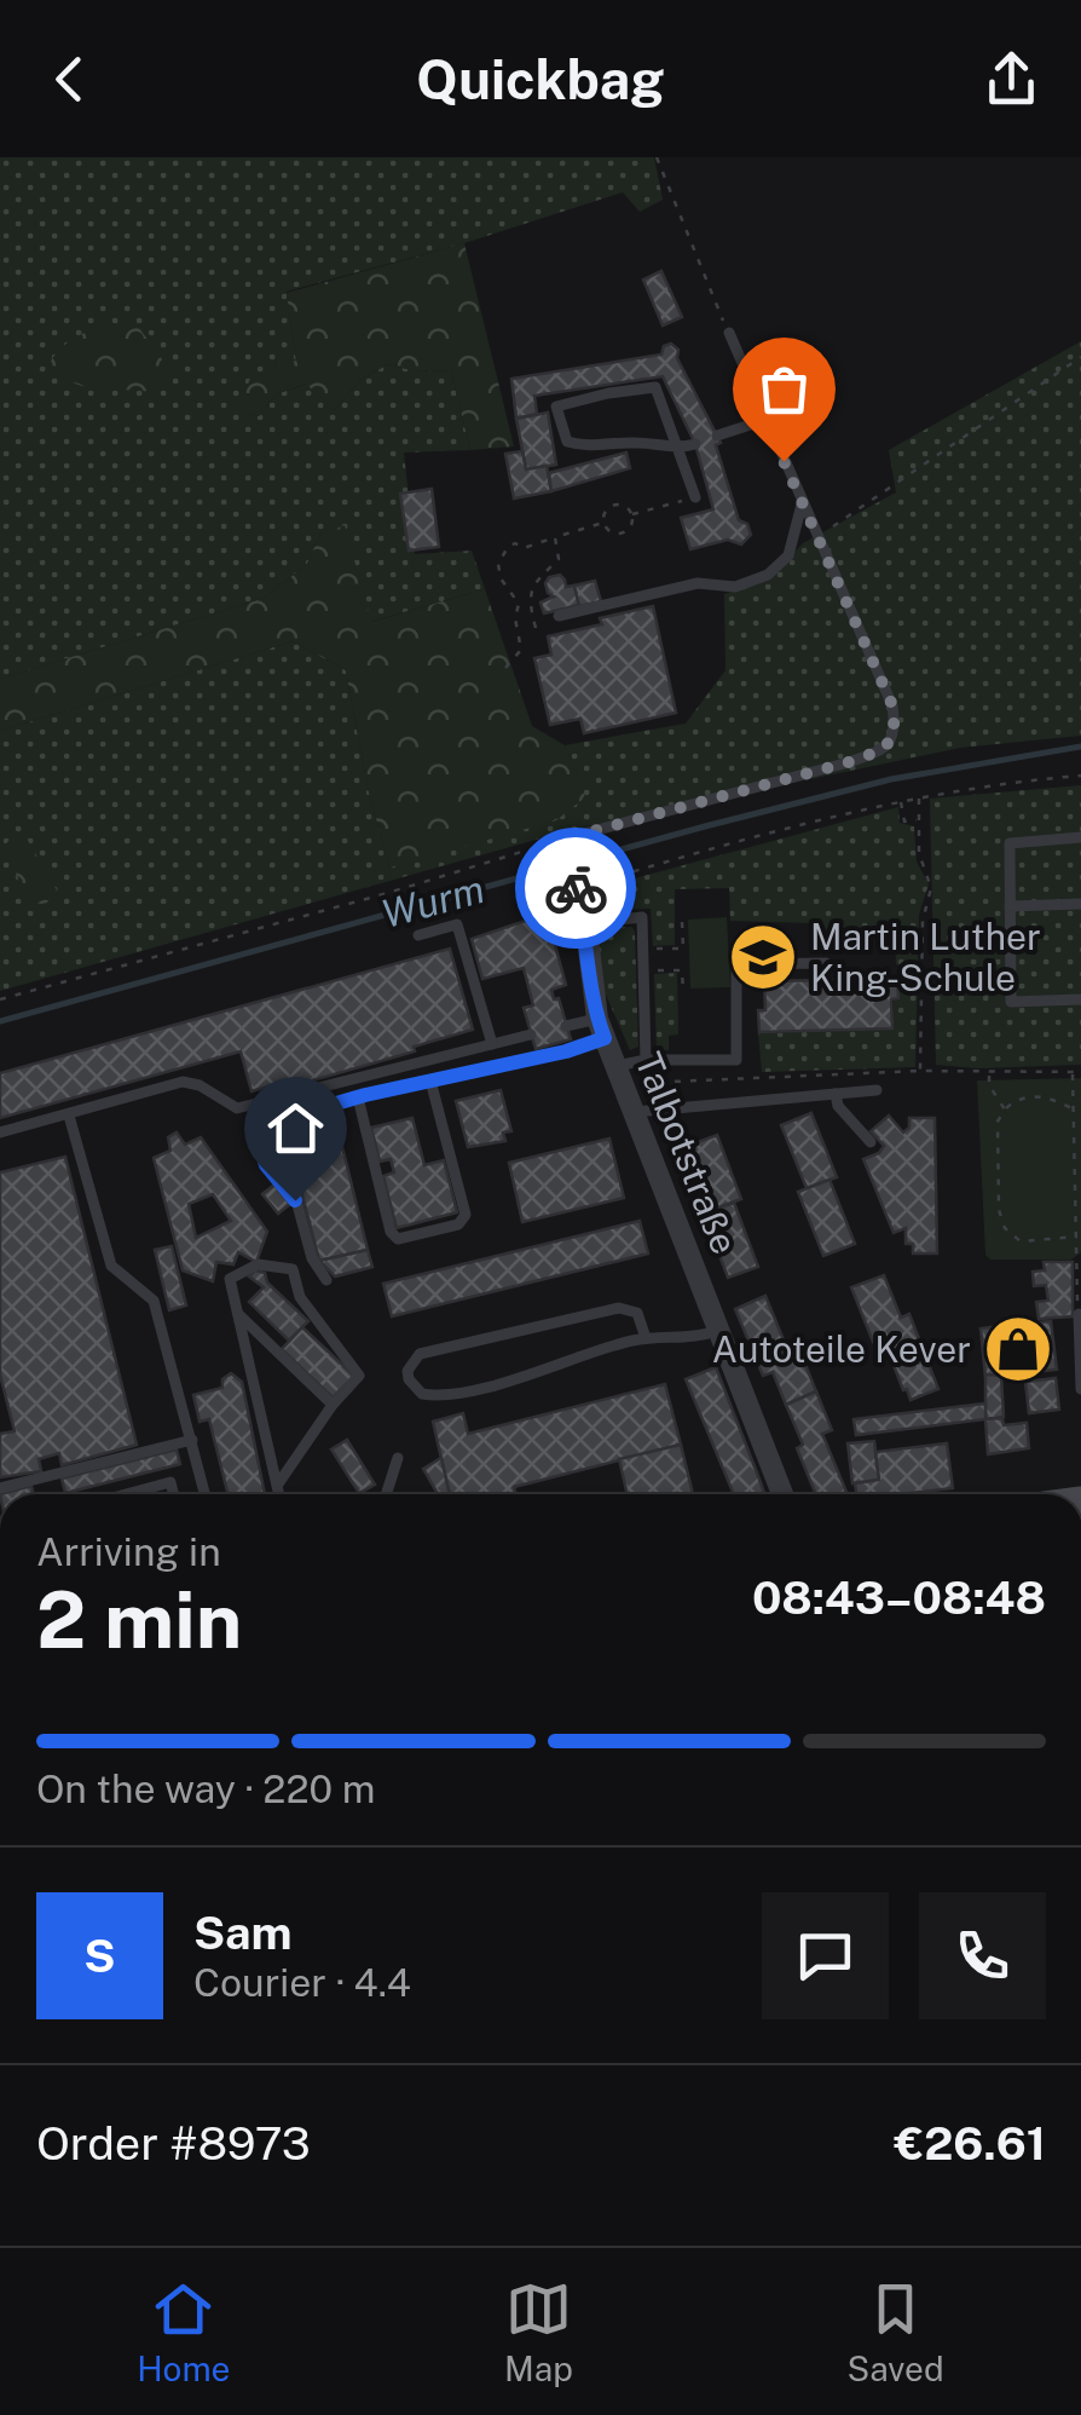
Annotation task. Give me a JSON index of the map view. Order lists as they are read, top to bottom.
{
  "streets": {
    "street": ["Talbotstraße"]
  },
  "water": ["Wurm"],
  "places": {
    "school or university": ["Martin Luther King-Schule"],
    "shop": ["Autoteile Kever"]
  },
  "page": {
    "header": "Quickbag",
    "heading": ["2 min", "Arriving in", "08:43–08:48"],
    "panel": [
      "Sam",
      "Courier · 4.4",
      "Order #8973",
      "€26.61"
    ],
    "bar": "On the way · 220 m",
    "round": "S",
    "tabs": ["Home", "Map", "Saved"]
  }
}
